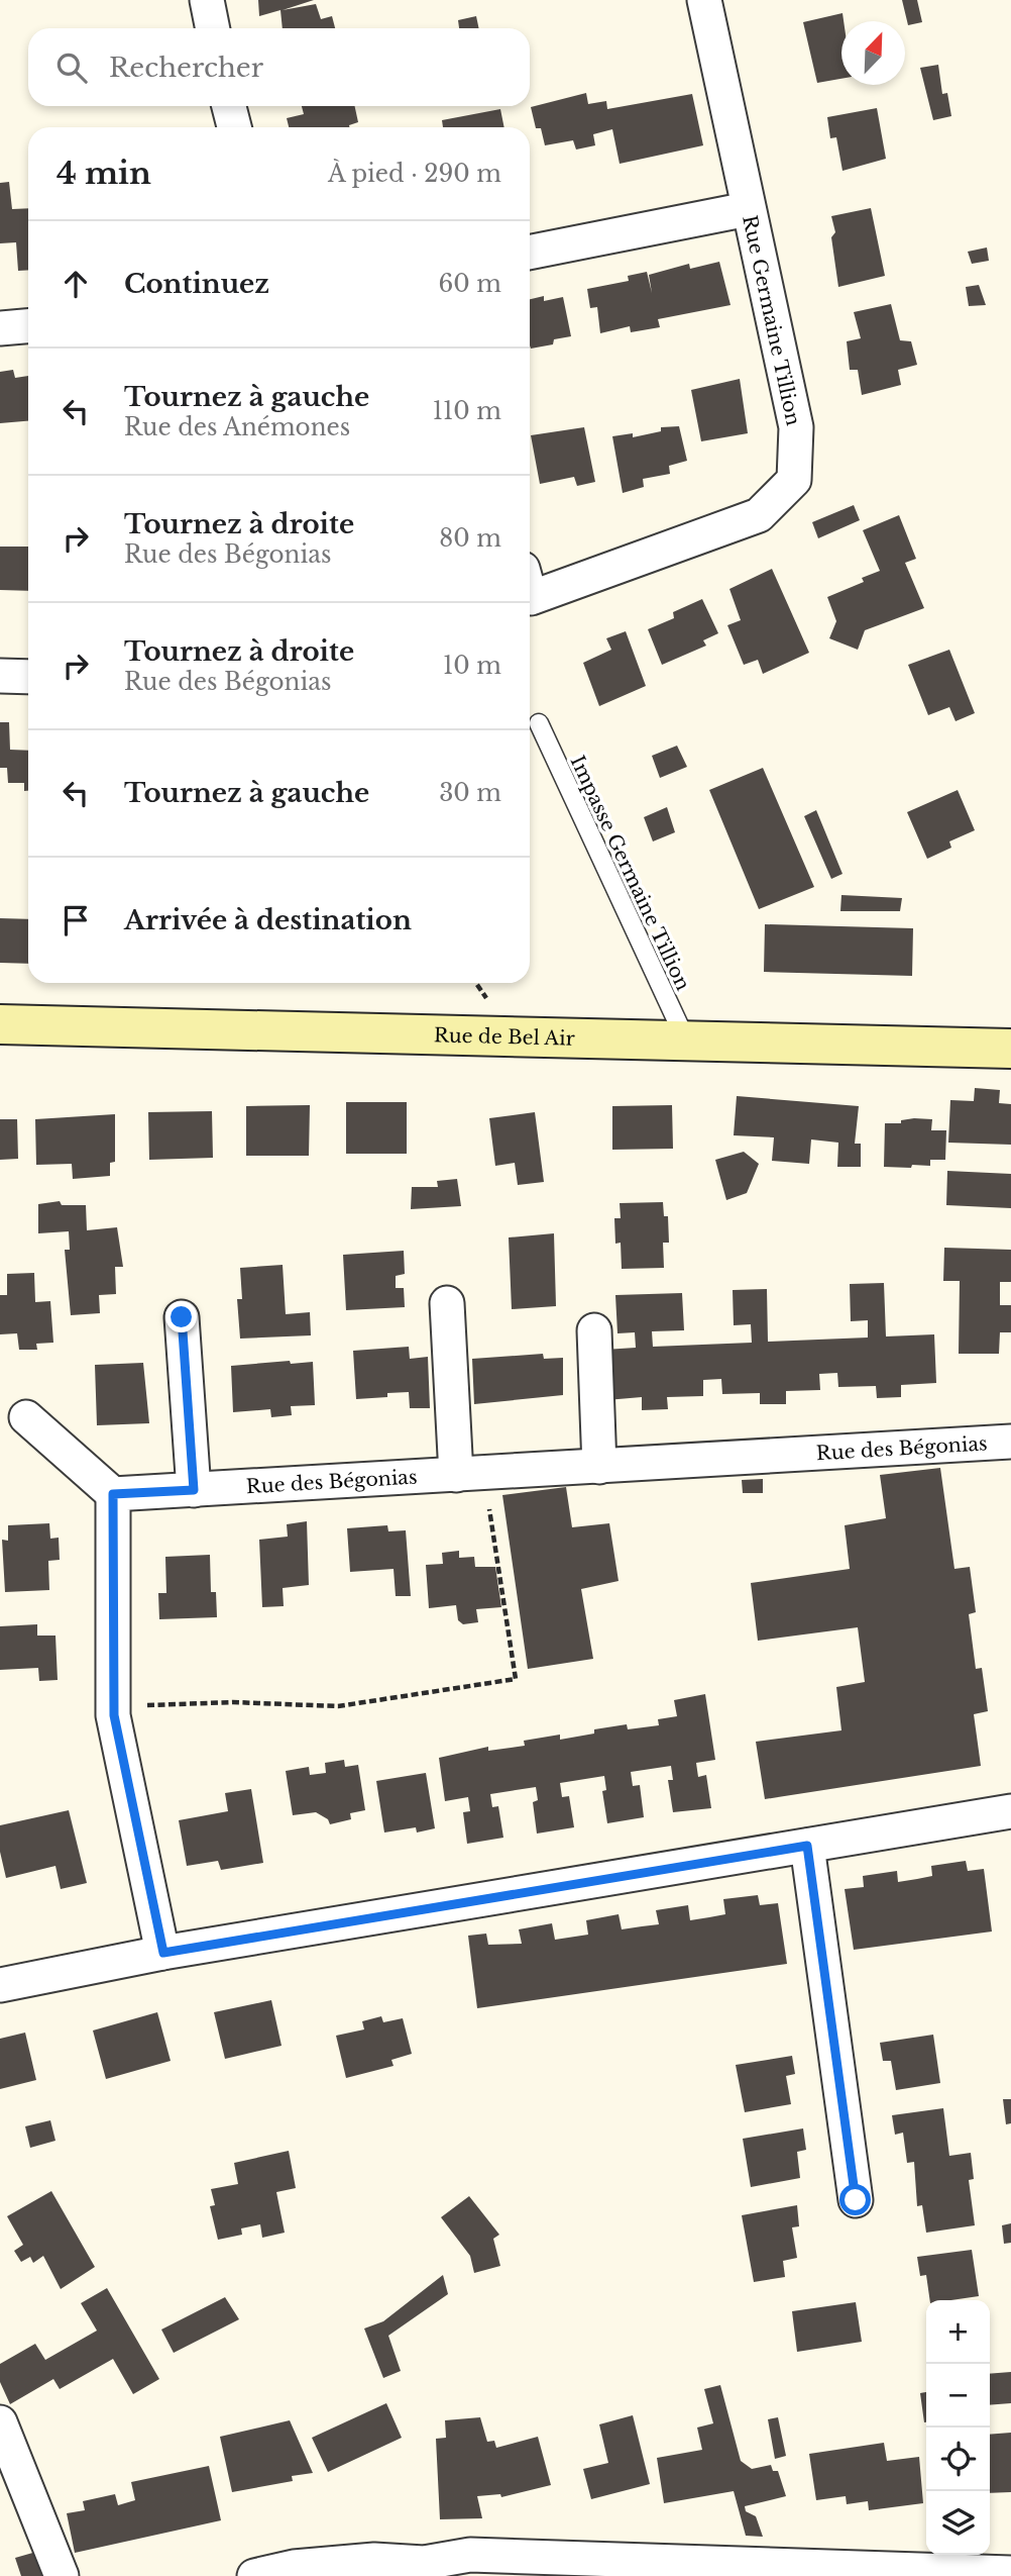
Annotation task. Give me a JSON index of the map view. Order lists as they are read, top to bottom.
{
  "streets": {
    "main road": ["Rue de Bel Air"],
    "street": ["Rue Germaine Tillion", "Rue des Bégonias"],
    "lane": ["Impasse Germaine Tillion"]
  },
  "crossings": [
    ["Impasse Germaine Tillion", "Rue de Bel Air"]
  ],
  "north": "top right",
  "page": {
    "search": "Rechercher",
    "heading": ["4 min", "À pied · 290 m"],
    "list": [
      ["Continuez", "60 m"],
      ["Tournez à gauche", "Rue des Anémones", "110 m"],
      ["Tournez à droite", "Rue des Bégonias", "80 m"],
      ["Tournez à droite", "Rue des Bégonias", "10 m"],
      ["Tournez à gauche", "30 m"],
      "Arrivée à destination"
    ],
    "map_buttons": ["+", "−"]
  }
}
